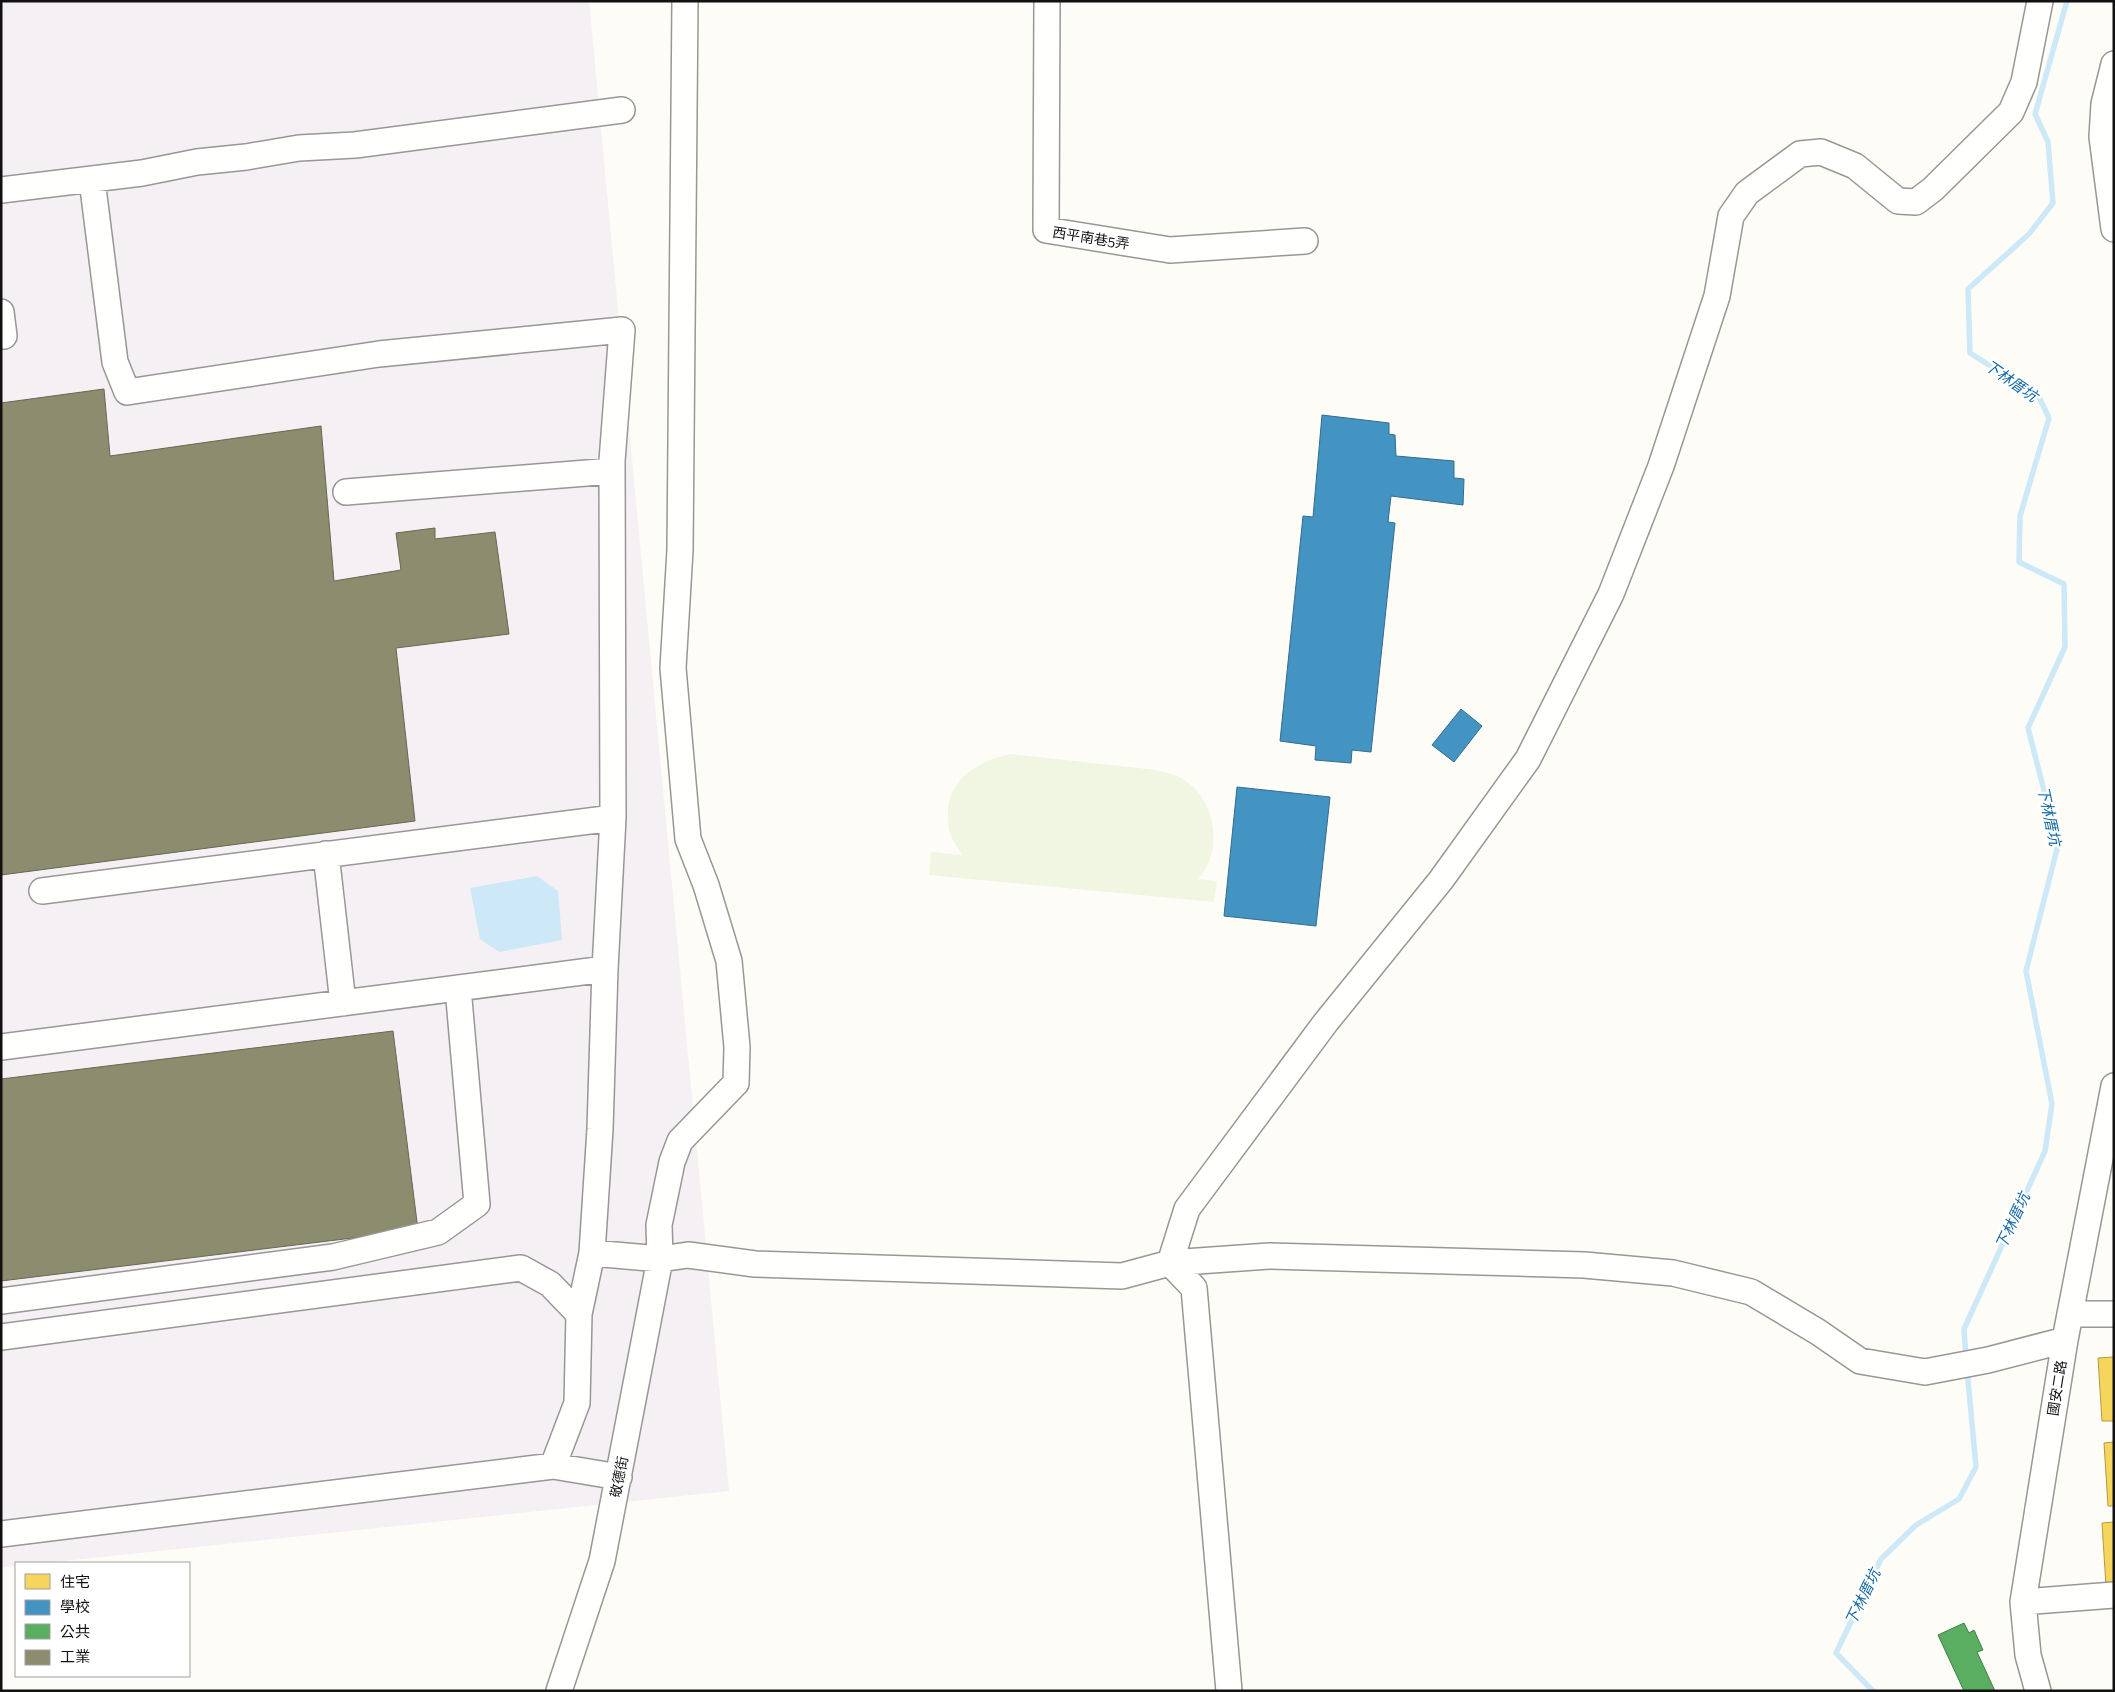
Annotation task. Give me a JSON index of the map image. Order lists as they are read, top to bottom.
{
  "streets": {
    "street": ["西平南巷5弄", "國安二路", "敬德街"]
  },
  "water": ["下林厝坑"],
  "legend": [
    "住宅",
    "學校",
    "公共",
    "工業"
  ]
}
